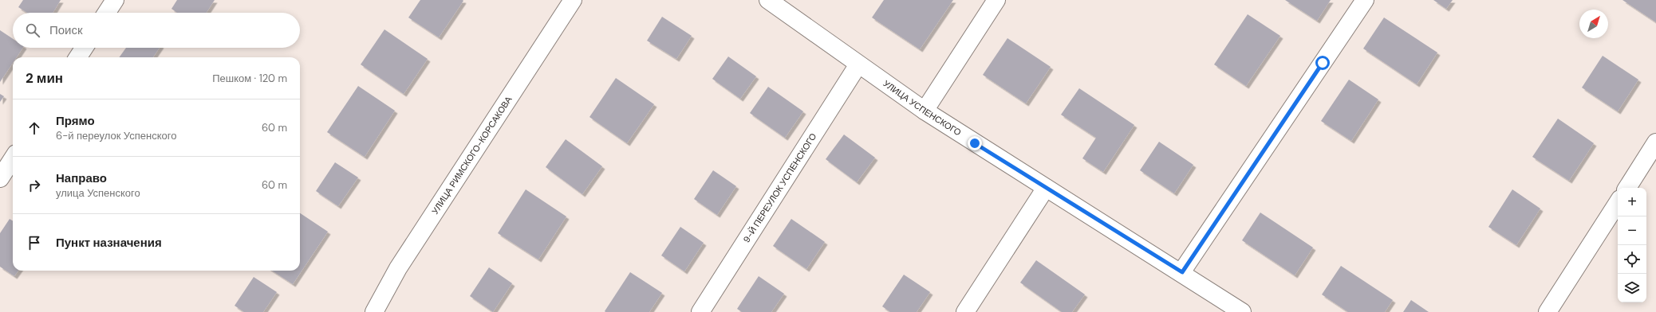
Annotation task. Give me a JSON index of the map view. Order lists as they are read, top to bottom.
{
  "streets": {
    "street": ["УЛИЦА УСПЕНСКОГО", "УЛИЦА РИМСКОГО-КОРСАКОВА", "9-Й ПЕРЕУЛОК УСПЕНСКОГО"]
  },
  "crossings": [
    ["УЛИЦА УСПЕНСКОГО", "9-Й ПЕРЕУЛОК УСПЕНСКОГО"]
  ],
  "north": "top right",
  "page": {
    "search": "Поиск",
    "heading": ["2 мин", "Пешком · 120 m"],
    "list": [
      ["Прямо", "6-й переулок Успенского", "60 m"],
      ["Направо", "улица Успенского", "60 m"],
      "Пункт назначения"
    ],
    "map_buttons": ["+", "−"]
  }
}
